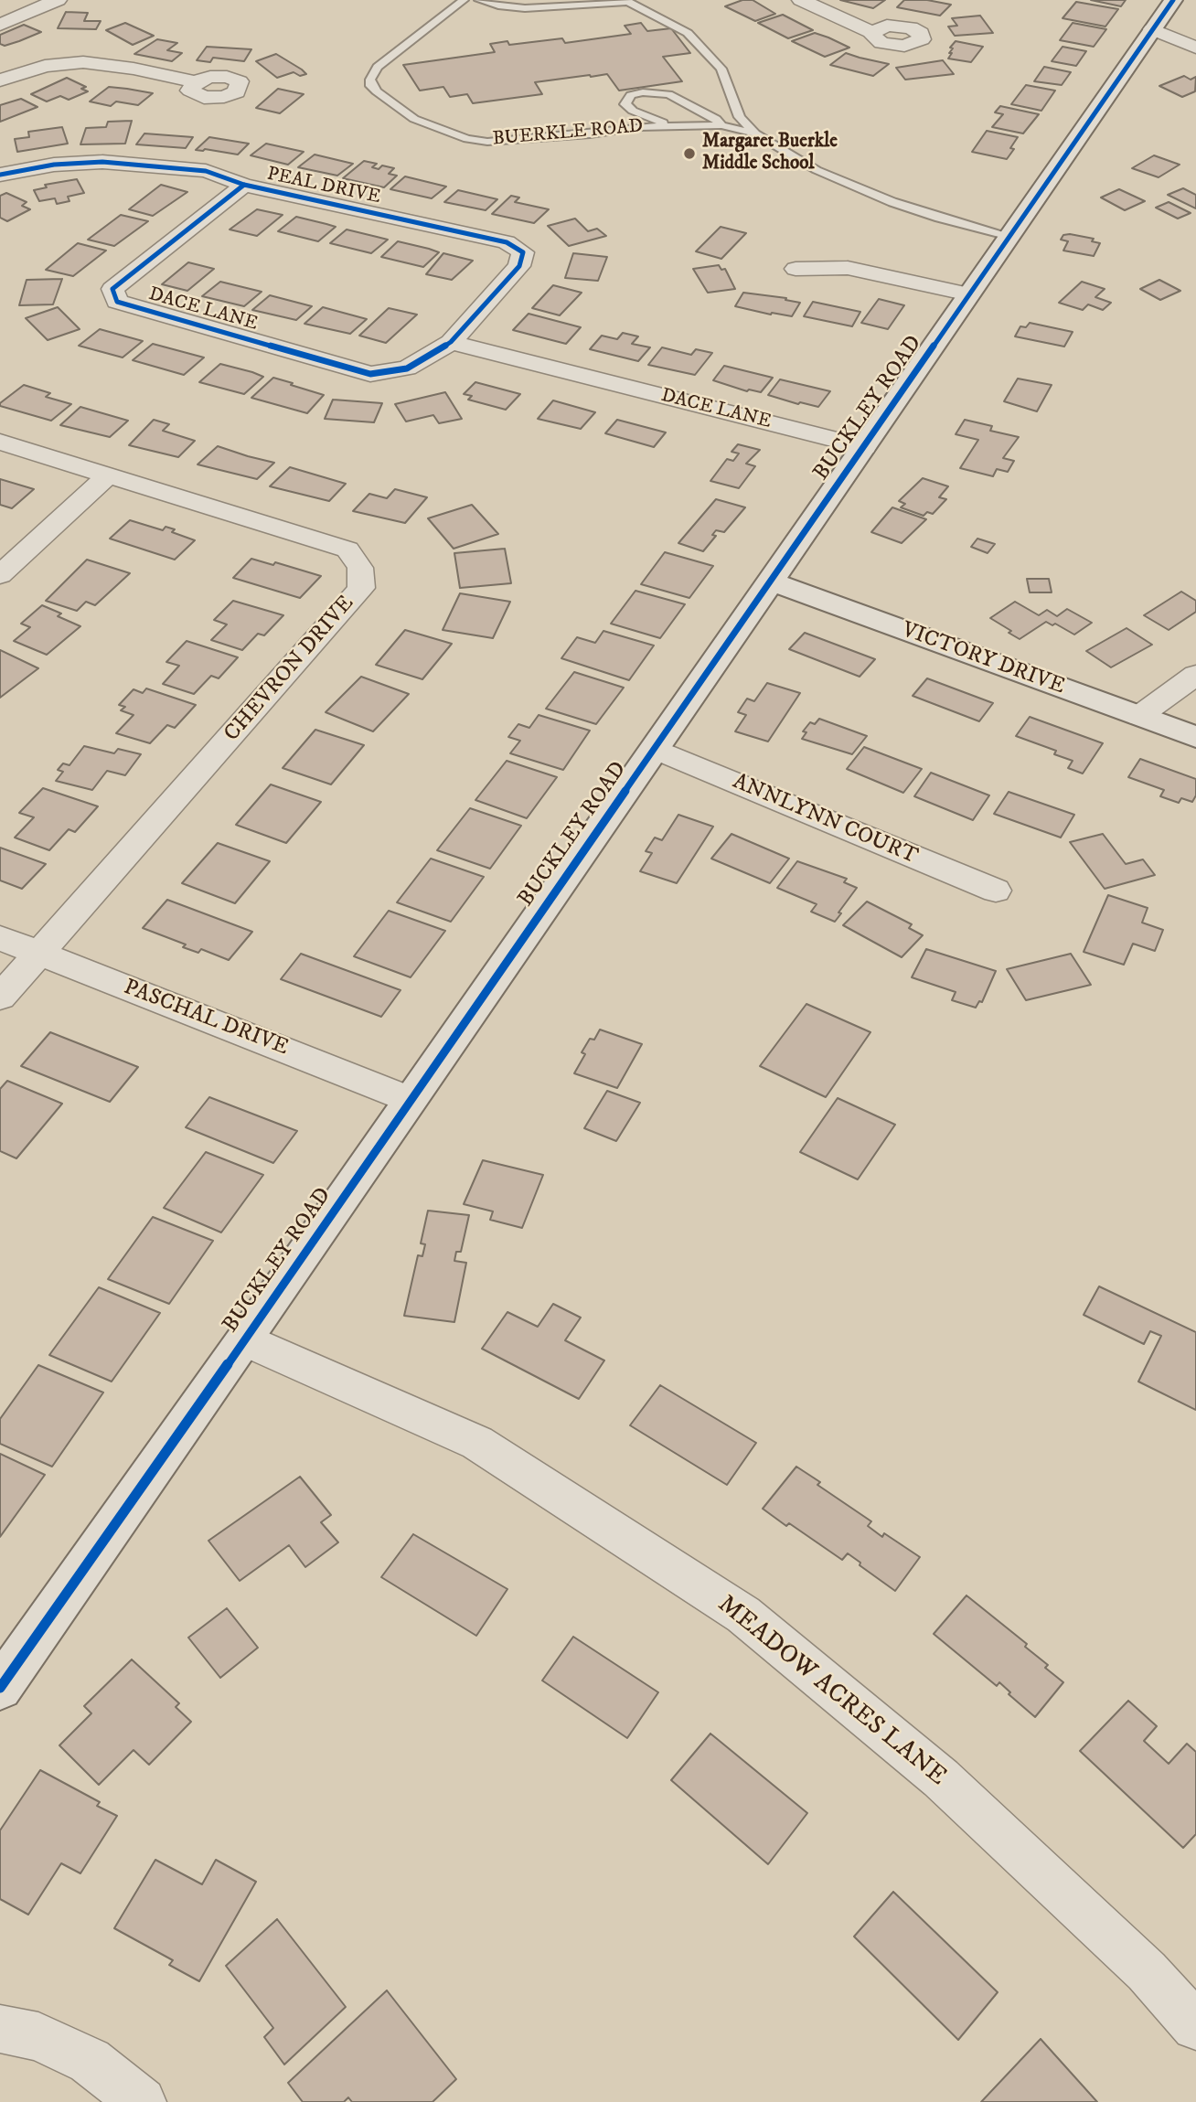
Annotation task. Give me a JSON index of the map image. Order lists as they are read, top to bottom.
{
  "streets": {
    "street": [
      "PEAL DRIVE",
      "DACE LANE",
      "BUCKLEY ROAD",
      "VICTORY DRIVE",
      "CHEVRON DRIVE",
      "ANNLYNN COURT",
      "PASCHAL DRIVE",
      "MEADOW ACRES LANE"
    ],
    "lane": ["BUERKLE ROAD"]
  },
  "crossings": [
    ["BUERKLE ROAD", "BUCKLEY ROAD"],
    ["PEAL DRIVE", "DACE LANE"],
    ["DACE LANE", "BUCKLEY ROAD"],
    ["BUCKLEY ROAD", "VICTORY DRIVE"],
    ["BUCKLEY ROAD", "ANNLYNN COURT"],
    ["BUCKLEY ROAD", "PASCHAL DRIVE"],
    ["BUCKLEY ROAD", "MEADOW ACRES LANE"],
    ["CHEVRON DRIVE", "PASCHAL DRIVE"]
  ],
  "places": ["Margaret Buerkle Middle School"]
}
